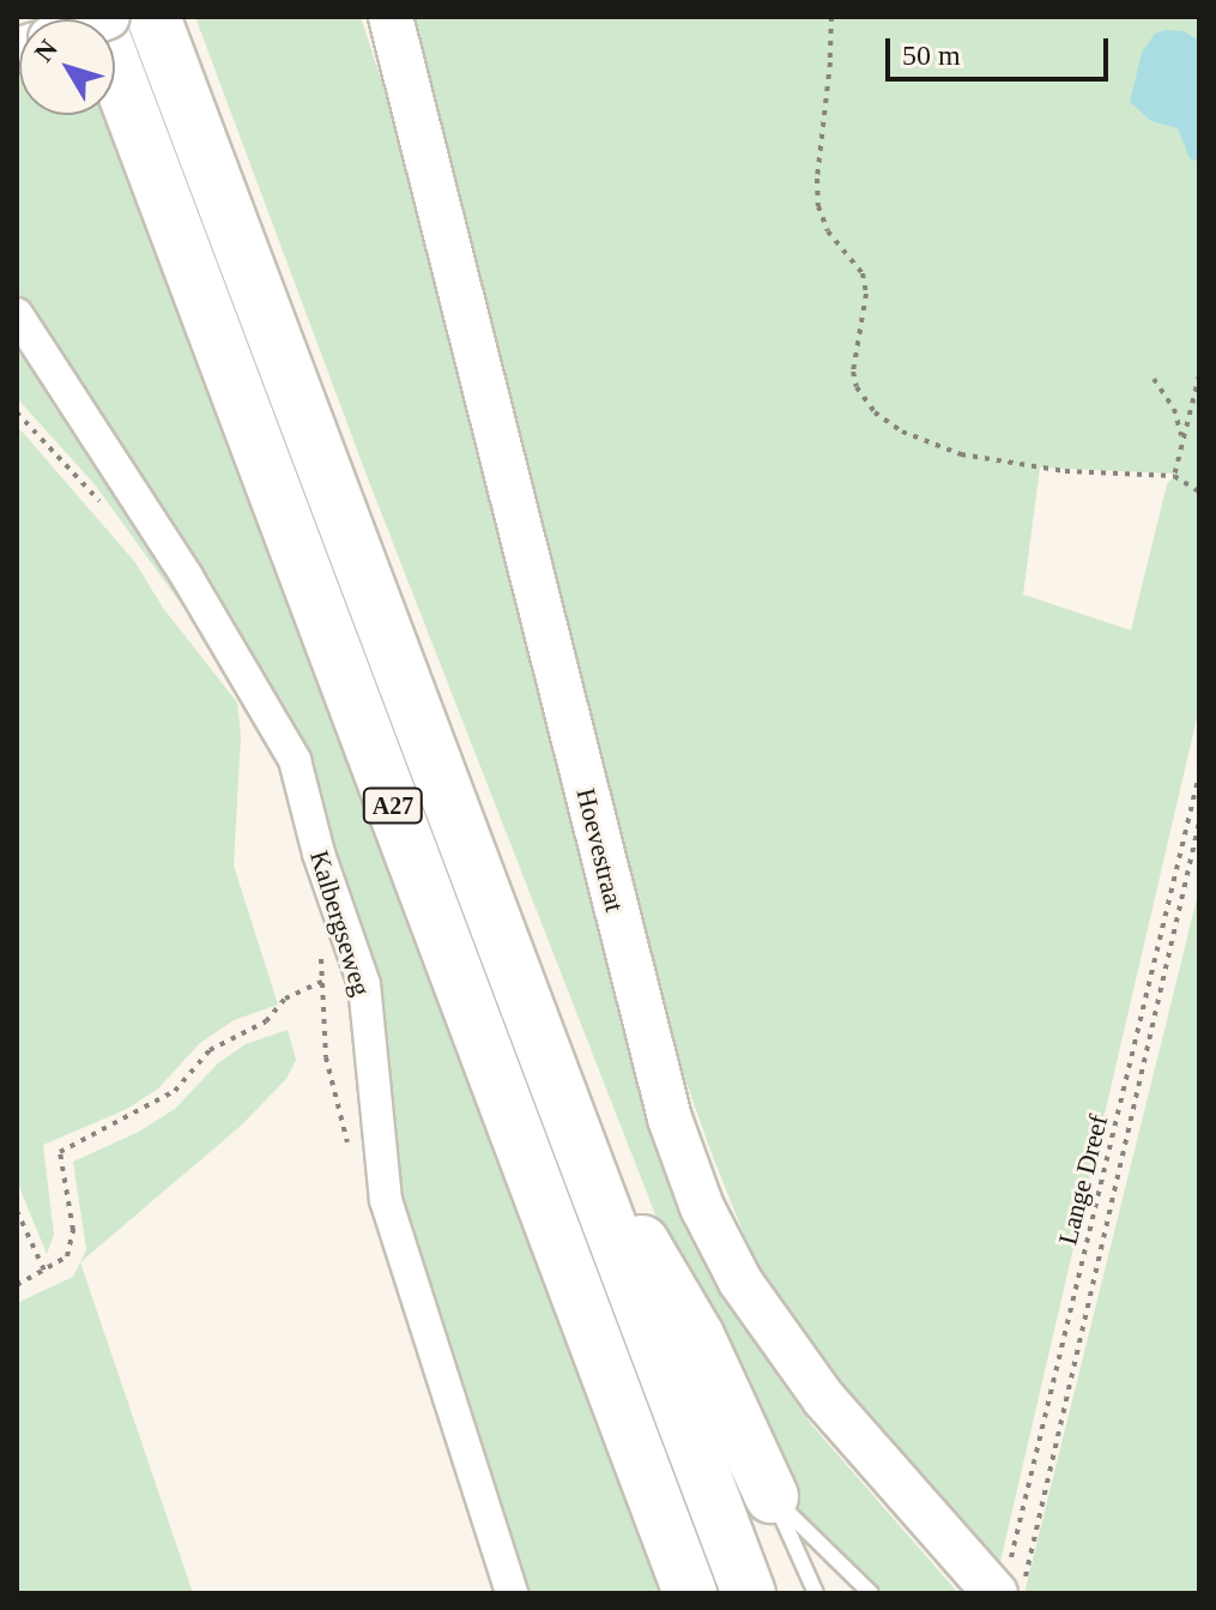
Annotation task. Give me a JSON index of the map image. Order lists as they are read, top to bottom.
{
  "streets": {
    "highway": ["A27"],
    "street": ["Hoevestraat", "Kalbergseweg"],
    "path": ["Lange Dreef"]
  },
  "crossings": [
    ["Hoevestraat", "Lange Dreef"]
  ],
  "scale_bar": "50 m",
  "north": "top left"
}
